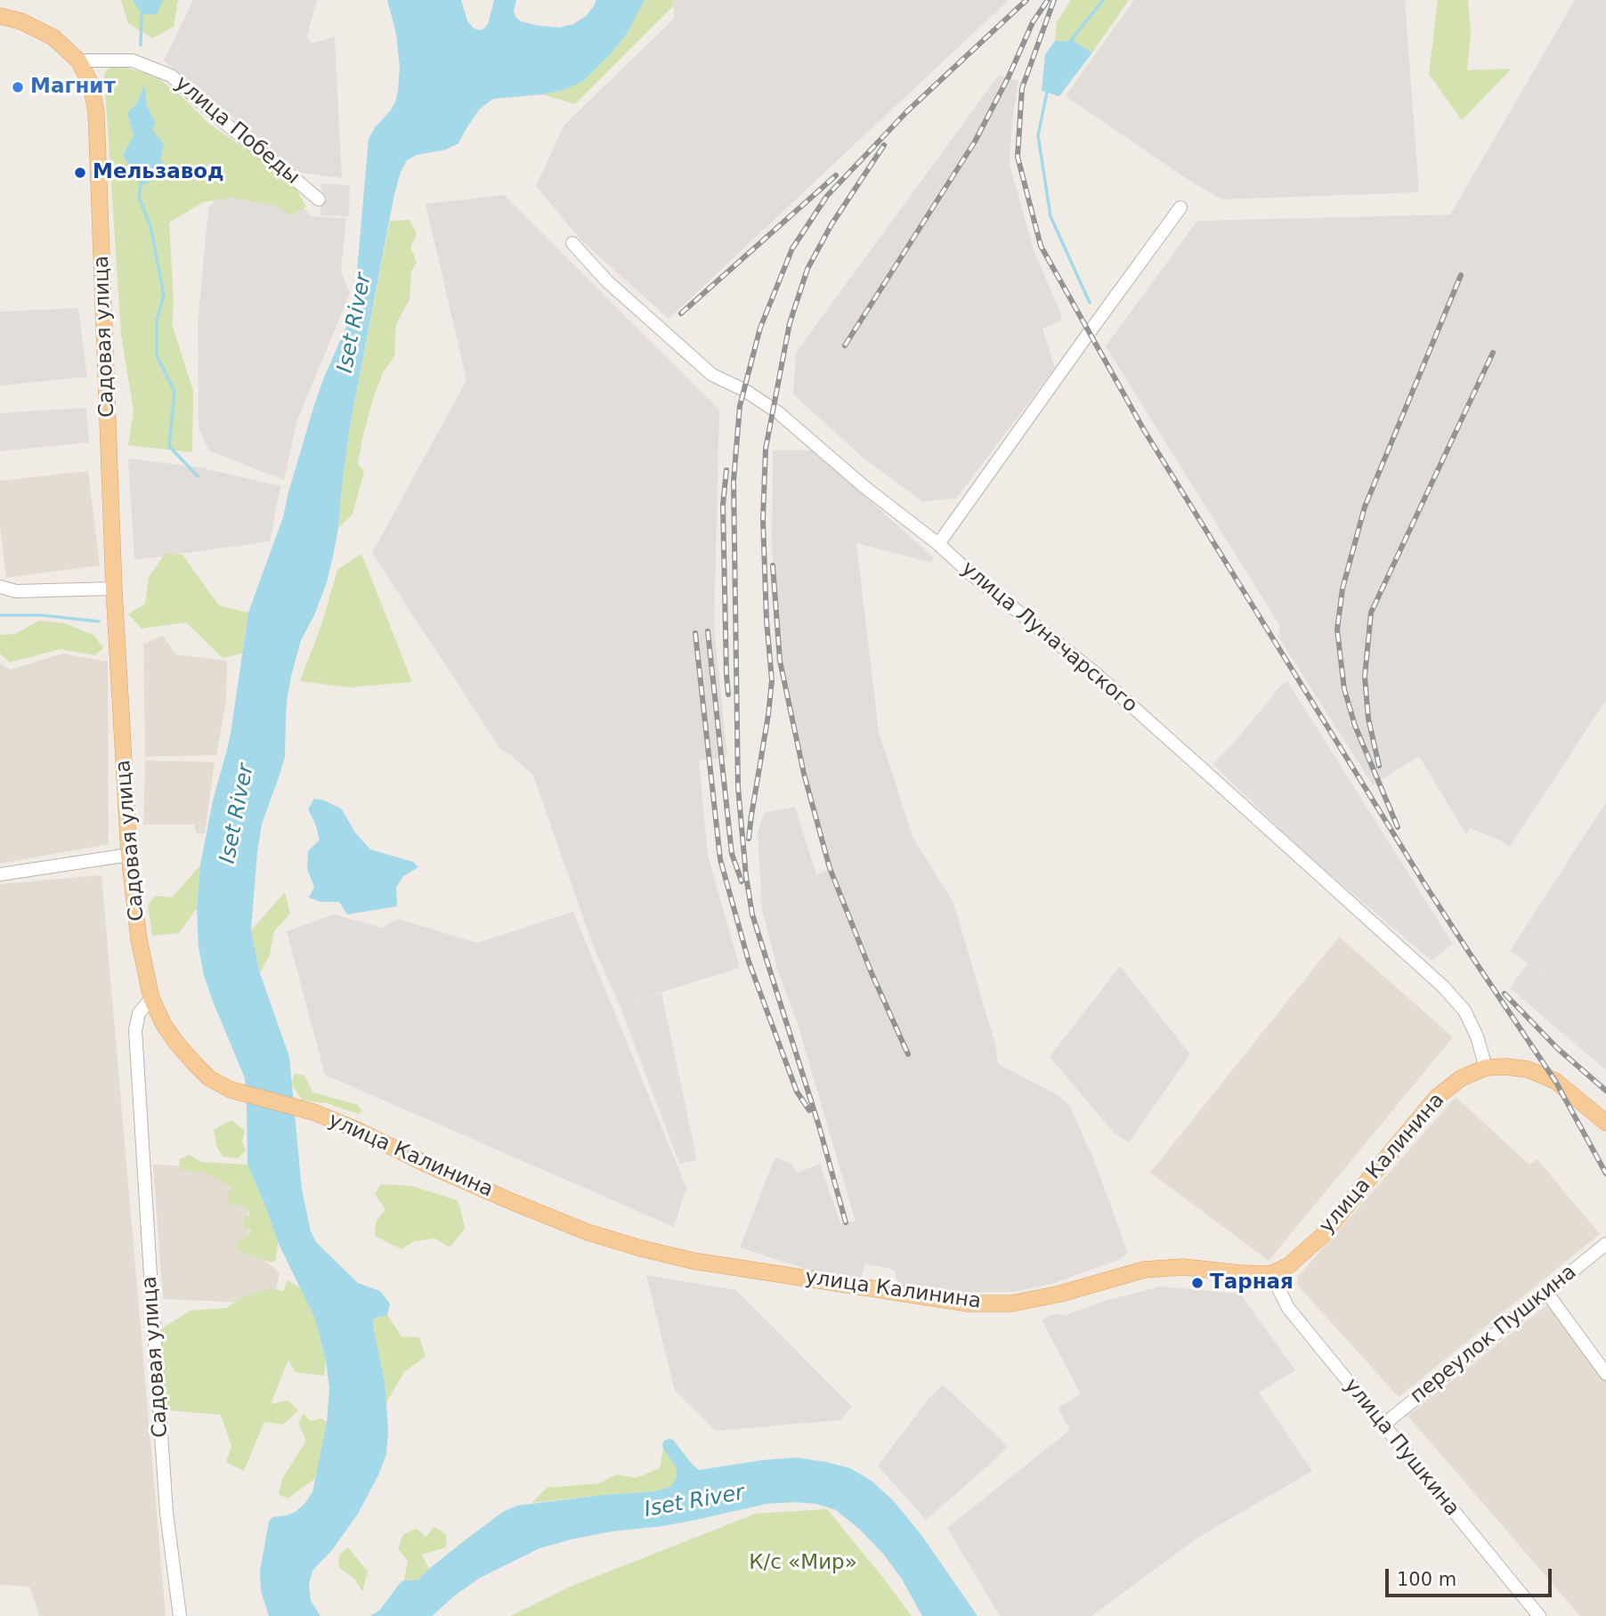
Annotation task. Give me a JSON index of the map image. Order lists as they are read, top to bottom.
{
  "streets": {
    "main road": ["Садовая улица", "улица Калинина"],
    "street": [
      "улица Победы",
      "улица Луначарского",
      "переулок Пушкина",
      "улица Пушкина"
    ]
  },
  "crossings": [
    ["улица Победы", "Садовая улица"],
    ["Садовая улица", "улица Калинина"],
    ["улица Луначарского", "улица Калинина"],
    ["улица Калинина", "улица Пушкина"],
    ["переулок Пушкина", "улица Пушкина"]
  ],
  "water": ["Iset River"],
  "parks": ["К/с «Мир»"],
  "places": ["Магнит", "Мельзавод", "Тарная"],
  "scale_bar": "100 m"
}
